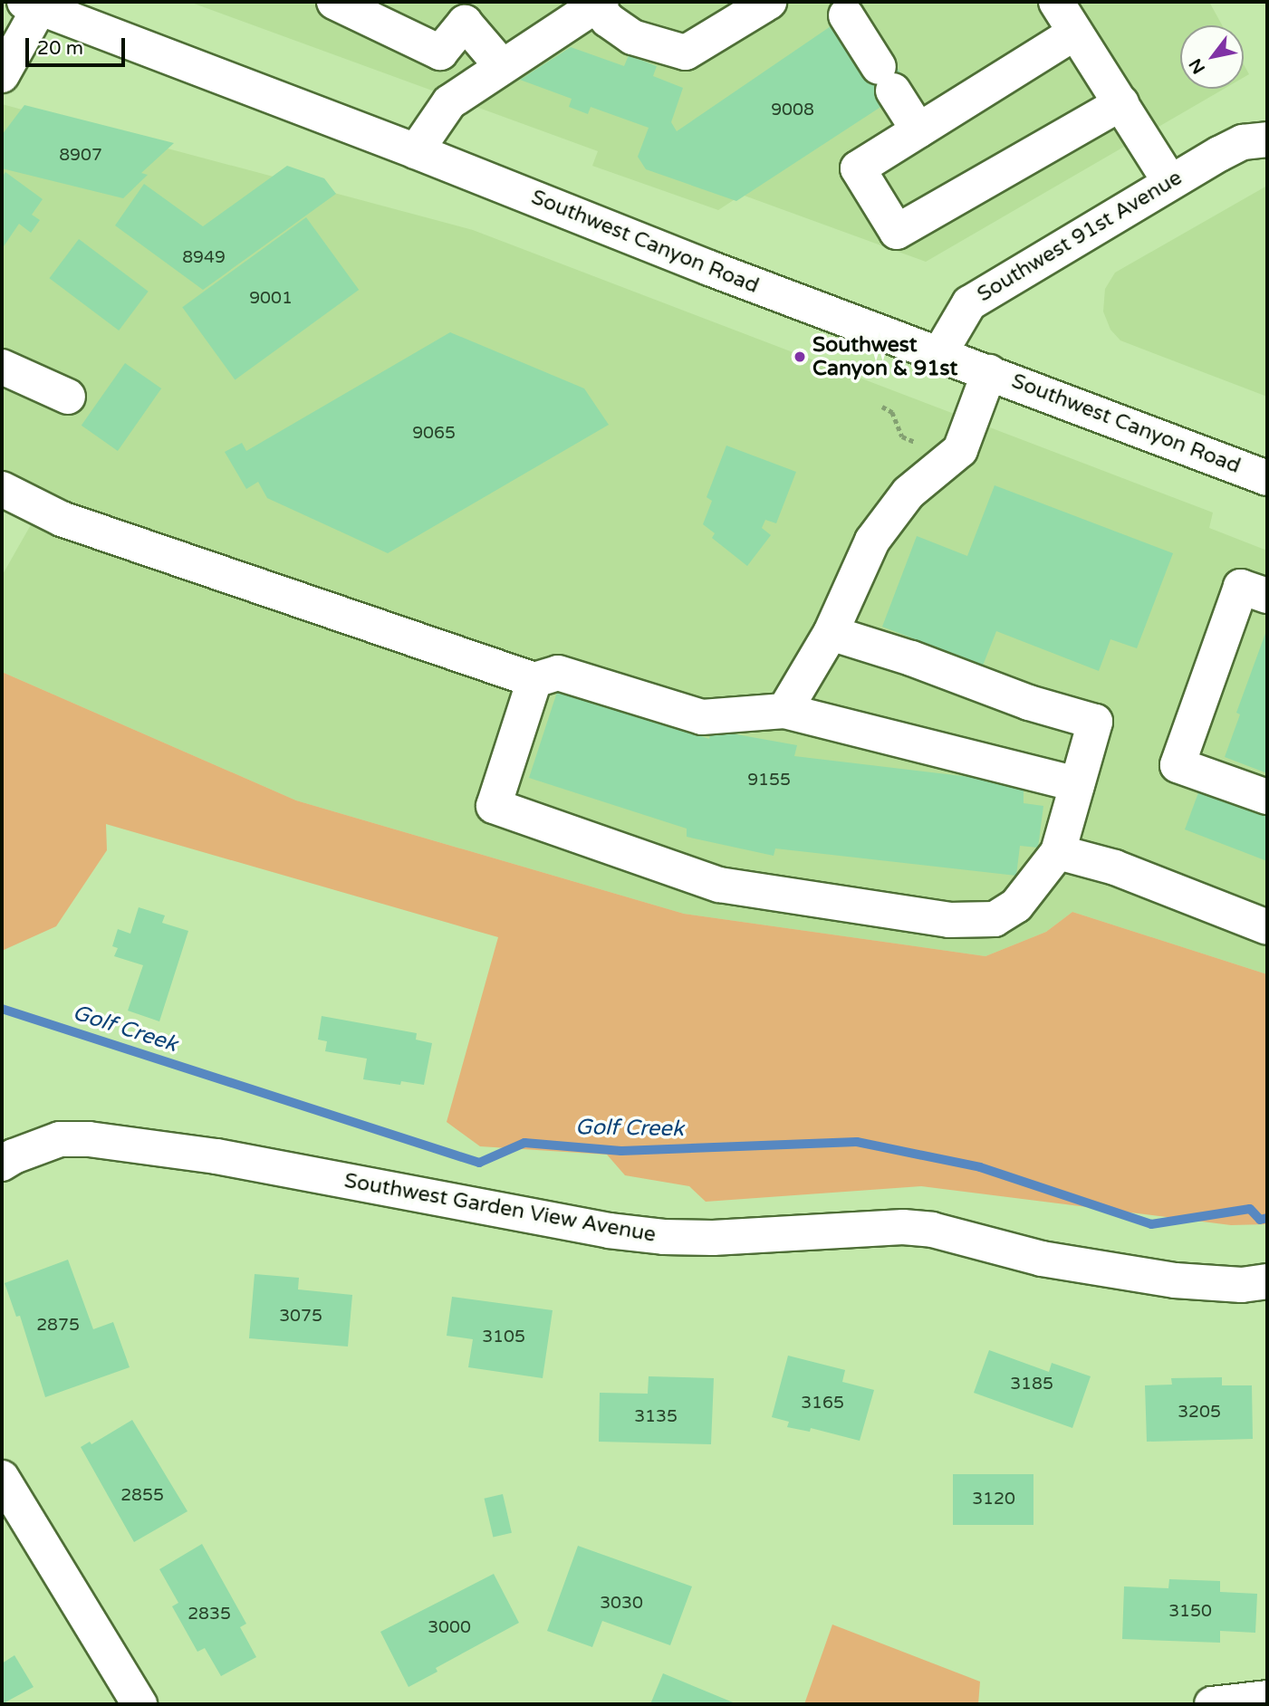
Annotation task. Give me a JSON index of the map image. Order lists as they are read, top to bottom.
{
  "streets": {
    "street": ["Southwest 91st Avenue", "Southwest Canyon Road", "Southwest Garden View Avenue"]
  },
  "crossings": [
    ["Southwest 91st Avenue", "Southwest Canyon Road"]
  ],
  "water": ["Golf Creek"],
  "places": ["Southwest Canyon & 91st"],
  "house_numbers": [
    "9008",
    "8907",
    "8949",
    "9001",
    "9065",
    "9155",
    "3075",
    "2875",
    "3105",
    "3185",
    "3165",
    "3205",
    "3135",
    "2855",
    "3120",
    "3030",
    "3150",
    "2835",
    "3000"
  ],
  "scale_bar": "20 m",
  "north": "bottom left"
}
